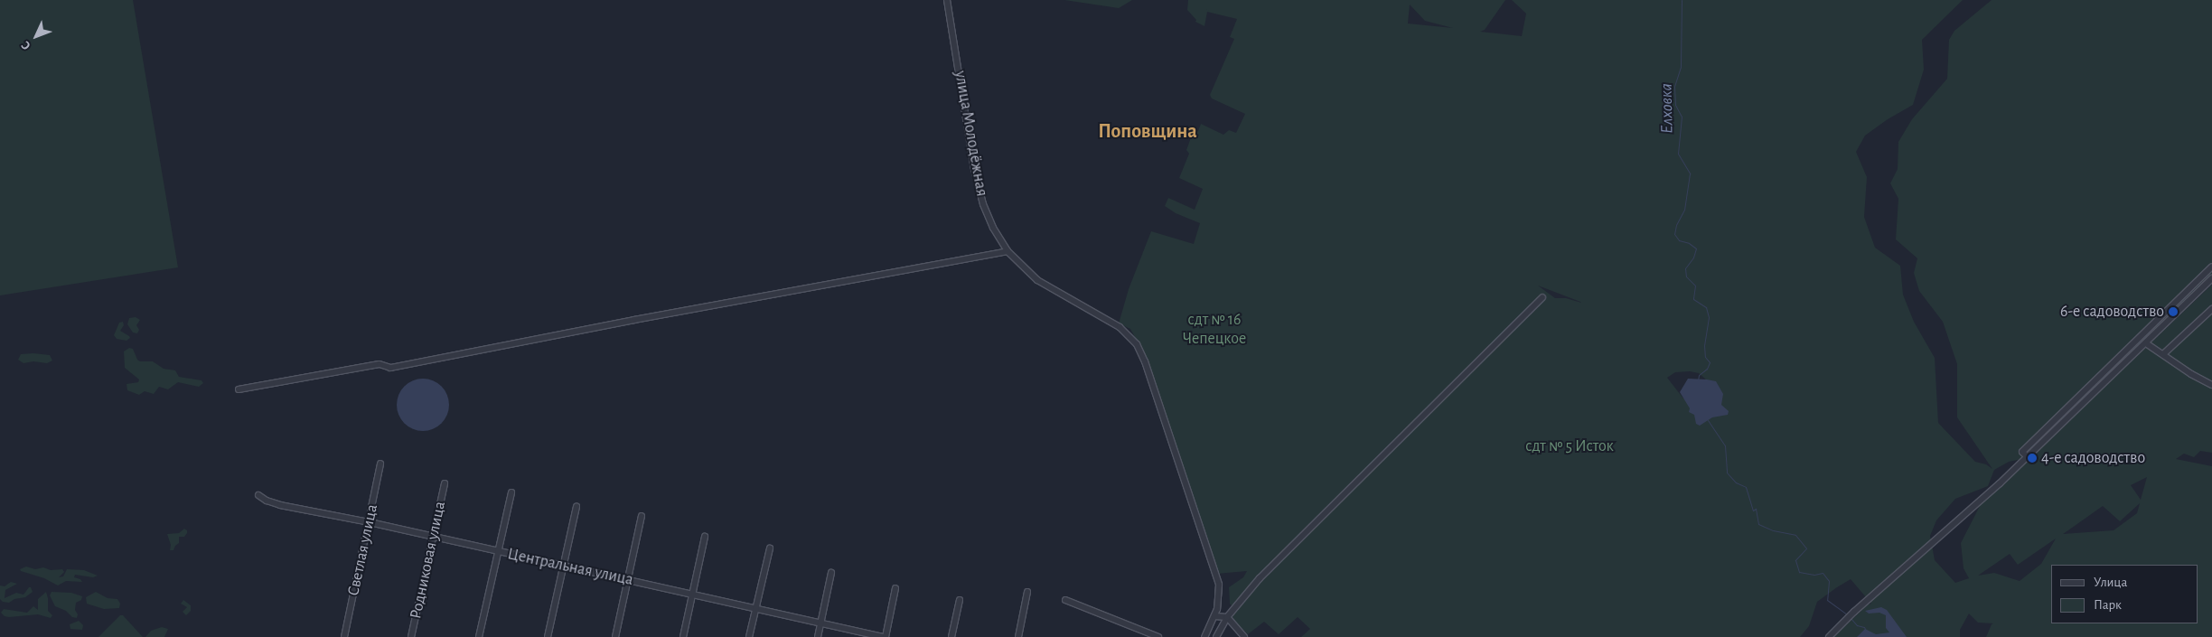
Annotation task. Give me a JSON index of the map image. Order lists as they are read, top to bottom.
{
  "streets": {
    "street": [
      "улица Молодёжная",
      "Светлая улица",
      "Родниковая улица",
      "Центральная улица"
    ]
  },
  "crossings": [
    ["Светлая улица", "Центральная улица"],
    ["Родниковая улица", "Центральная улица"]
  ],
  "districts": ["Поповщина"],
  "water": ["Елховка"],
  "parks": ["сдт № 16 Чепецкое", "сдт № 5 Исток"],
  "places": ["6-е садоводство", "4-е садоводство"],
  "legend": ["Улица", "Парк"],
  "north": "bottom left"
}
